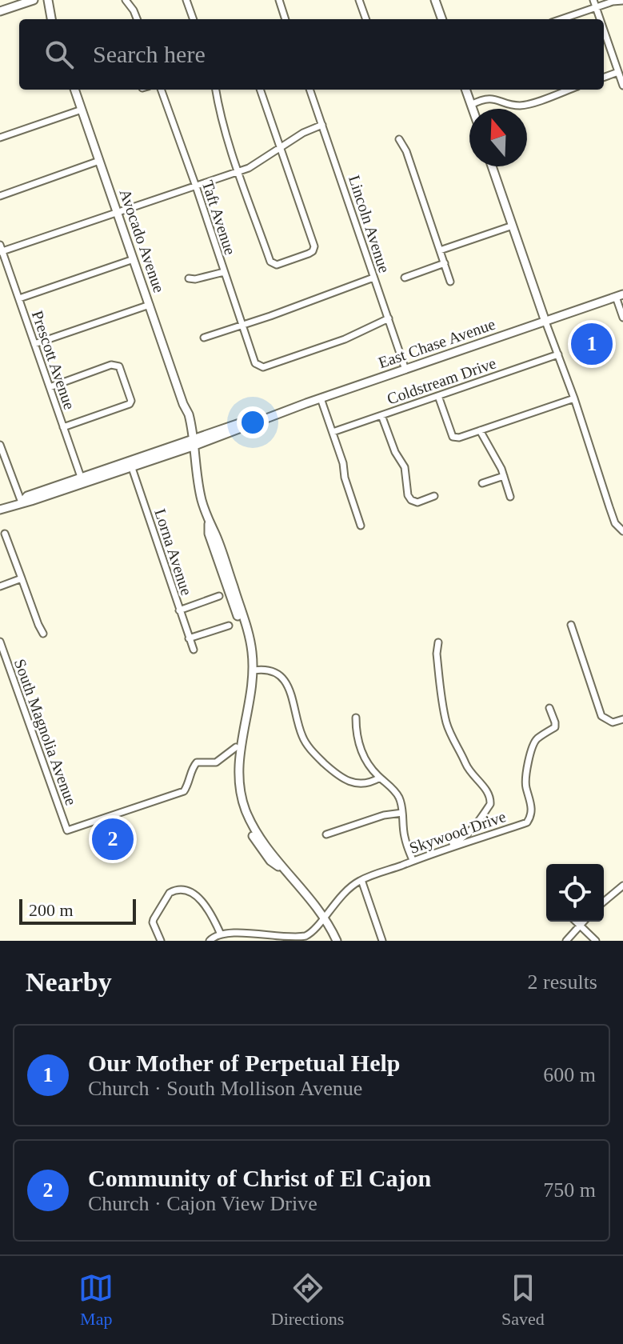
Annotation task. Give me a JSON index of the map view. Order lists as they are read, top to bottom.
{
  "streets": {
    "main road": ["Avocado Avenue", "East Chase Avenue"],
    "street": [
      "Taft Avenue",
      "Lincoln Avenue",
      "Prescott Avenue",
      "Coldstream Drive",
      "Lorna Avenue",
      "South Magnolia Avenue",
      "Skywood Drive"
    ]
  },
  "crossings": [
    ["Taft Avenue", "Lincoln Avenue"],
    ["Lincoln Avenue", "East Chase Avenue"],
    ["Avocado Avenue", "East Chase Avenue"],
    ["East Chase Avenue", "Prescott Avenue"],
    ["East Chase Avenue", "Lorna Avenue"]
  ],
  "scale_bar": "200 m",
  "north": "top",
  "page": {
    "search": "Search here",
    "pins": ["1", "2"],
    "scale": "200 m",
    "heading": ["Nearby", "2 results"],
    "list": [
      {
        "mark": "1",
        "name": "Our Mother of Perpetual Help",
        "note": "Church · South Mollison Avenue",
        "value": "600 m"
      },
      {
        "mark": "2",
        "name": "Community of Christ of El Cajon",
        "note": "Church · Cajon View Drive",
        "value": "750 m"
      }
    ],
    "nav": ["Map", "Directions", "Saved"]
  }
}
